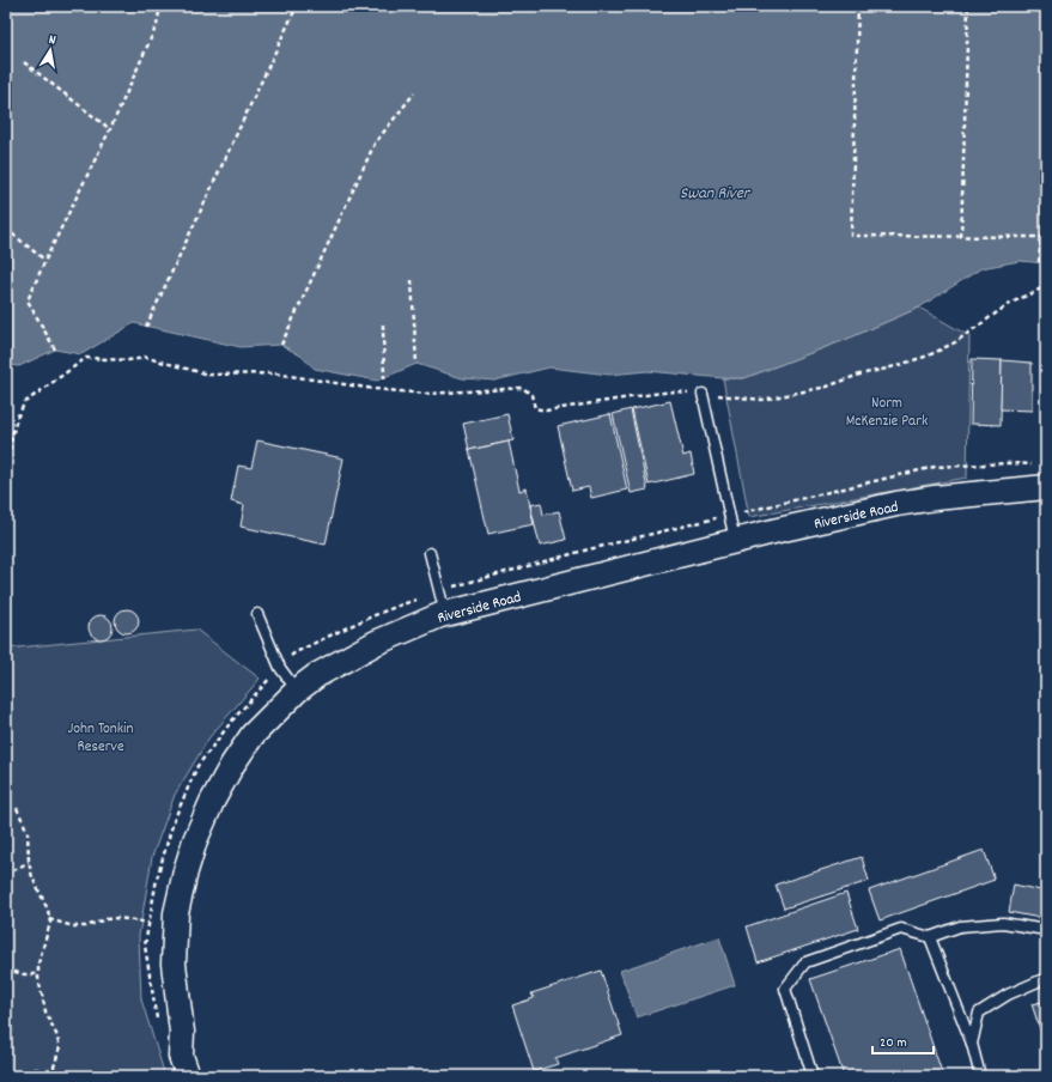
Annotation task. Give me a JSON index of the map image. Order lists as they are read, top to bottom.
{
  "streets": {
    "street": ["Riverside Road"]
  },
  "water": ["Swan River"],
  "parks": ["Norm McKenzie Park", "John Tonkin Reserve"],
  "scale_bar": "20 m",
  "north": "top"
}
